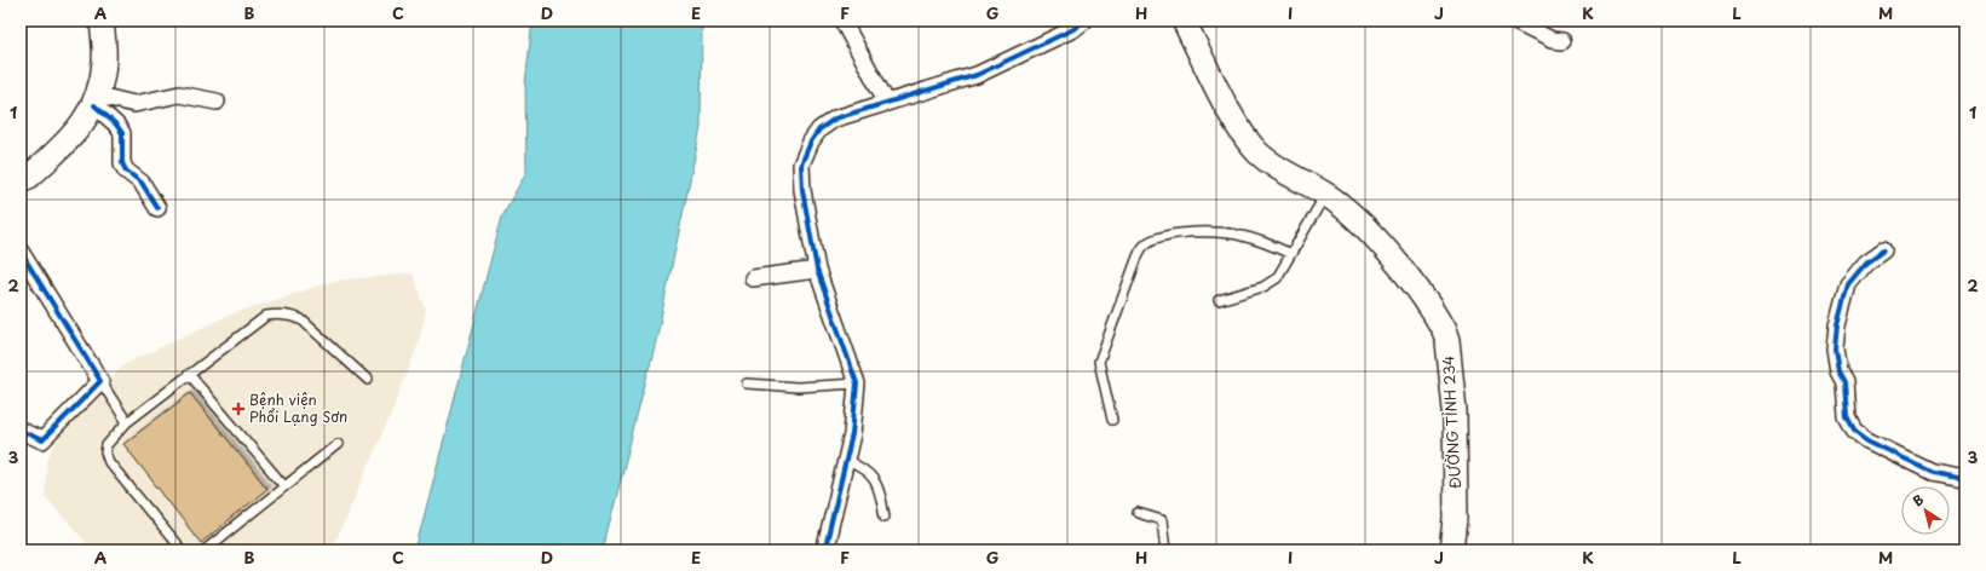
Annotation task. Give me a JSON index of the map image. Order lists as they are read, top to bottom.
{
  "streets": {
    "main road": ["ĐƯỜNG TỈNH 234"]
  },
  "places": {
    "health": ["Bệnh viện Phổi Lạng Sơn"]
  },
  "north": "top left",
  "grid": {
    "columns": [
      "A",
      "B",
      "C",
      "D",
      "E",
      "F",
      "G",
      "H",
      "I",
      "J",
      "K",
      "L",
      "M"
    ],
    "rows": ["1", "2", "3"]
  }
}
